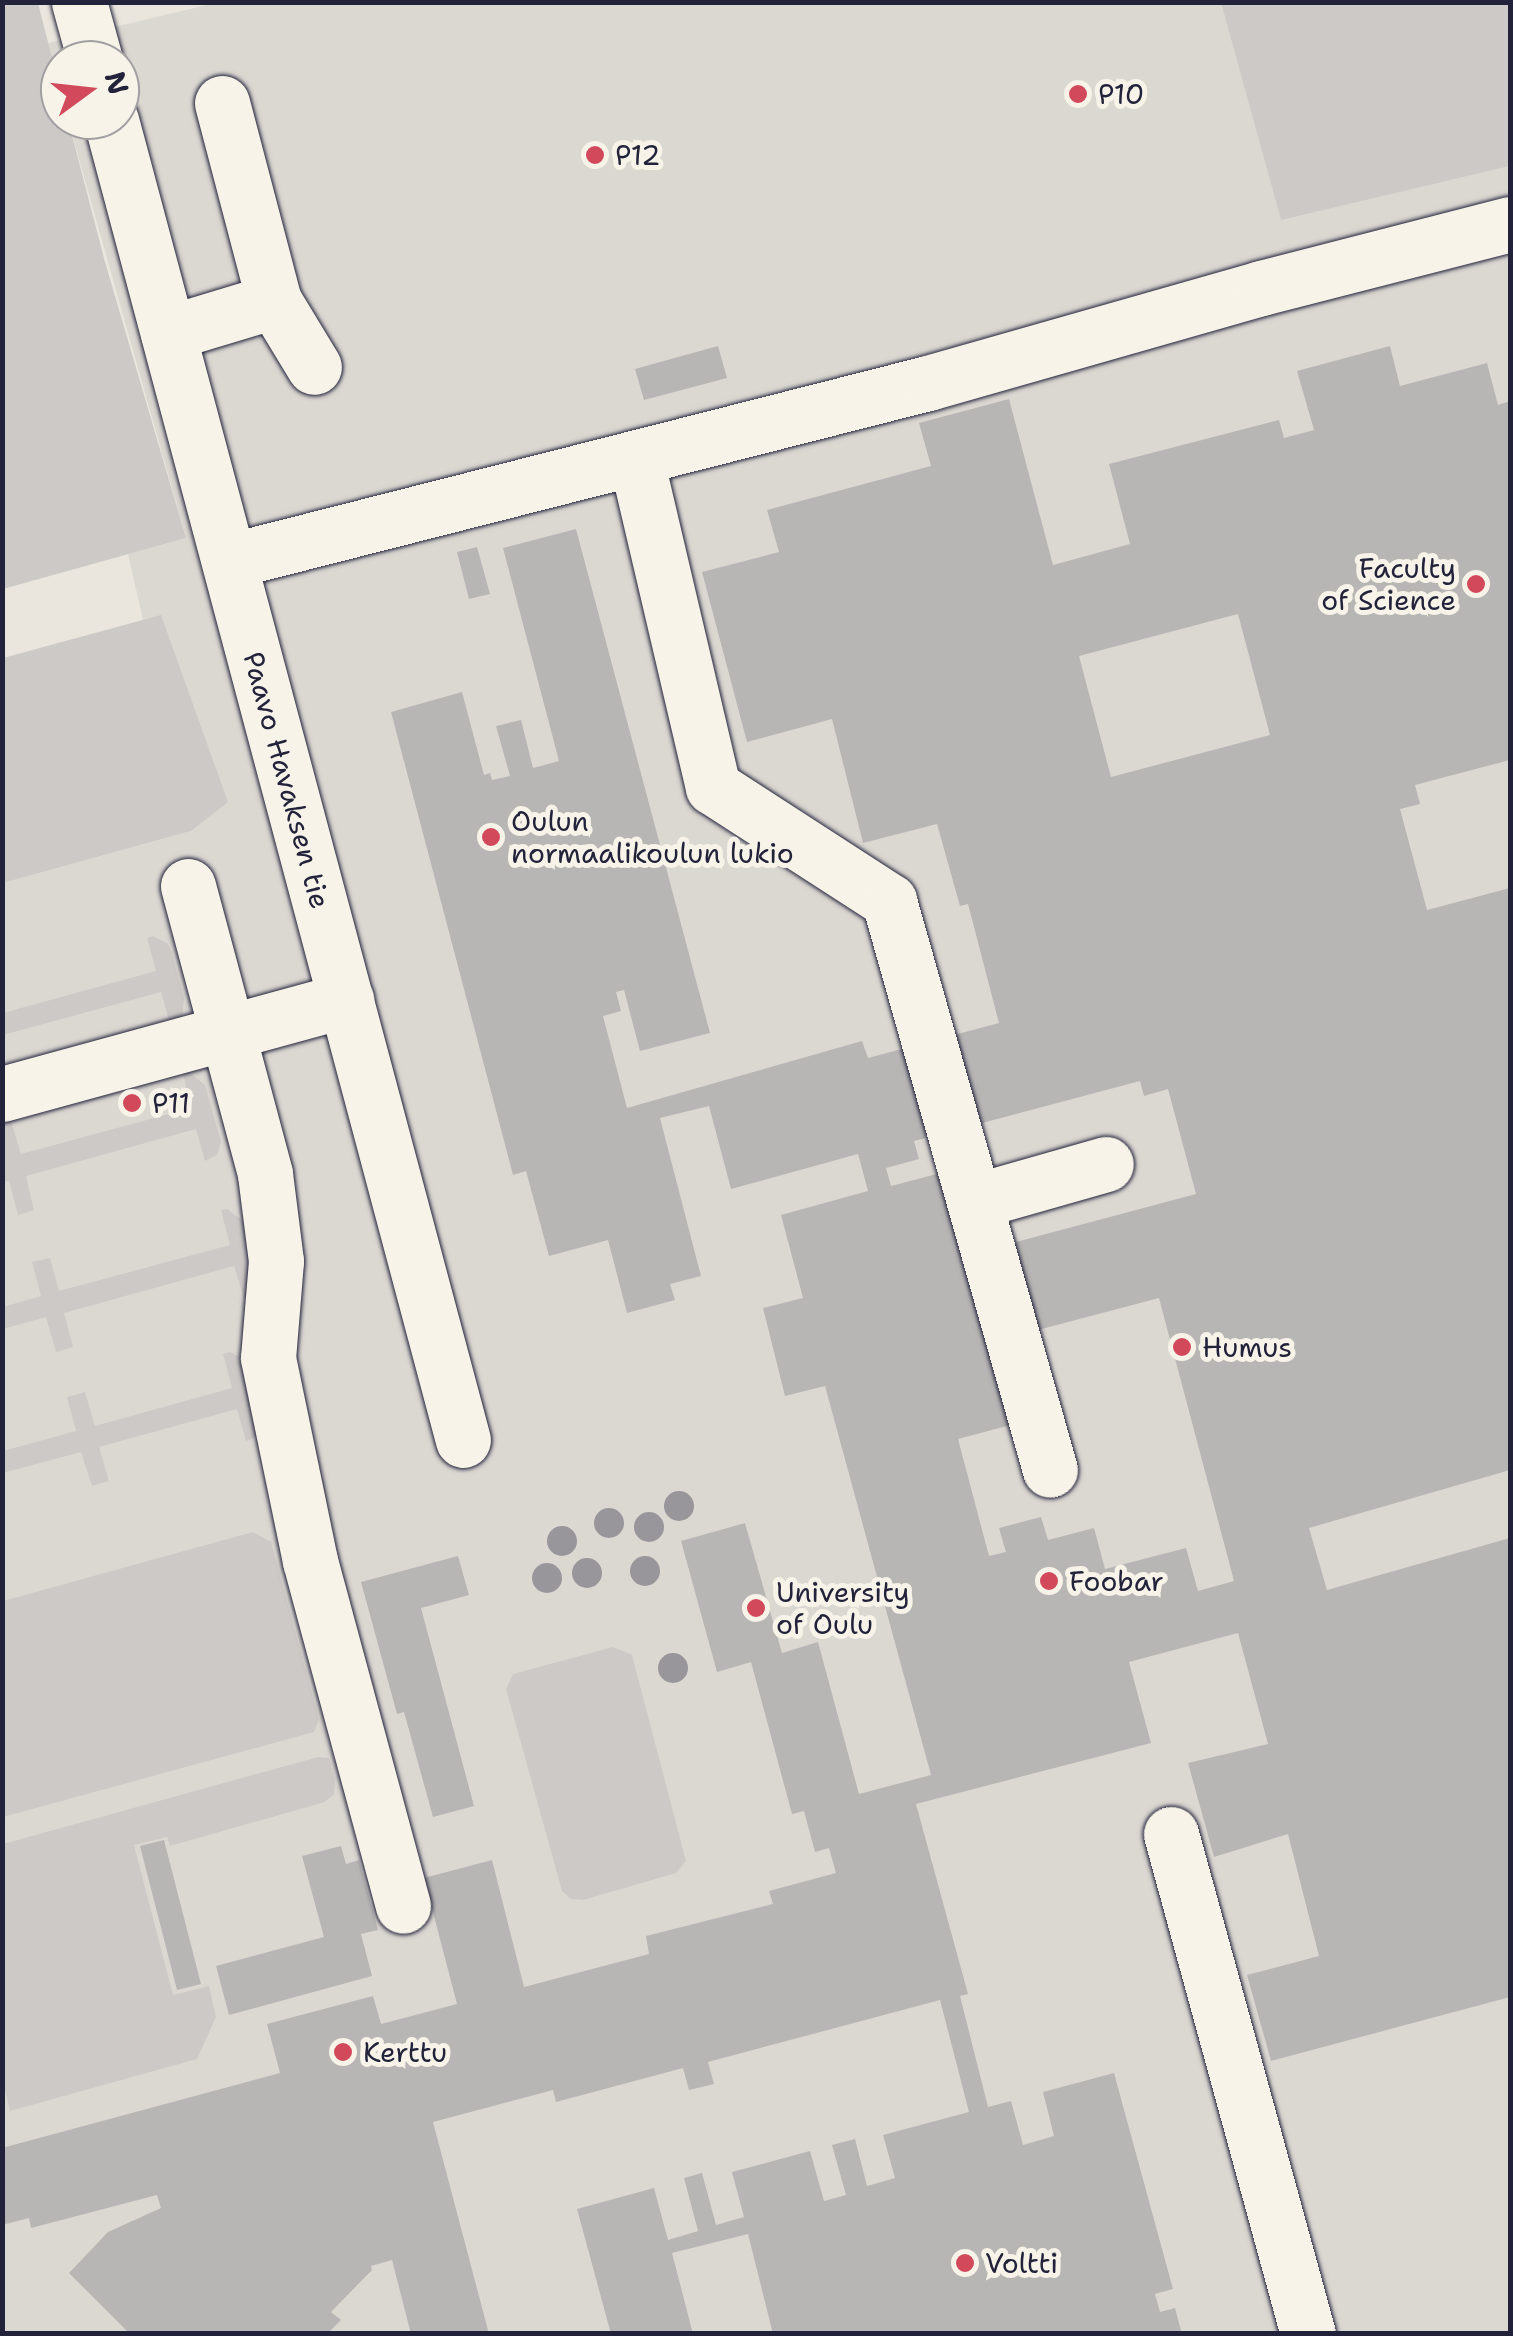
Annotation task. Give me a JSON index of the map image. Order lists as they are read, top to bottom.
{
  "streets": {
    "street": ["Paavo Havaksen tie"]
  },
  "places": [
    "P10",
    "P12",
    "Faculty of Science",
    "Oulun normaalikoulun lukio",
    "P11",
    "Humus",
    "Foobar",
    "University of Oulu",
    "Kerttu",
    "Voltti"
  ],
  "north": "right"
}
